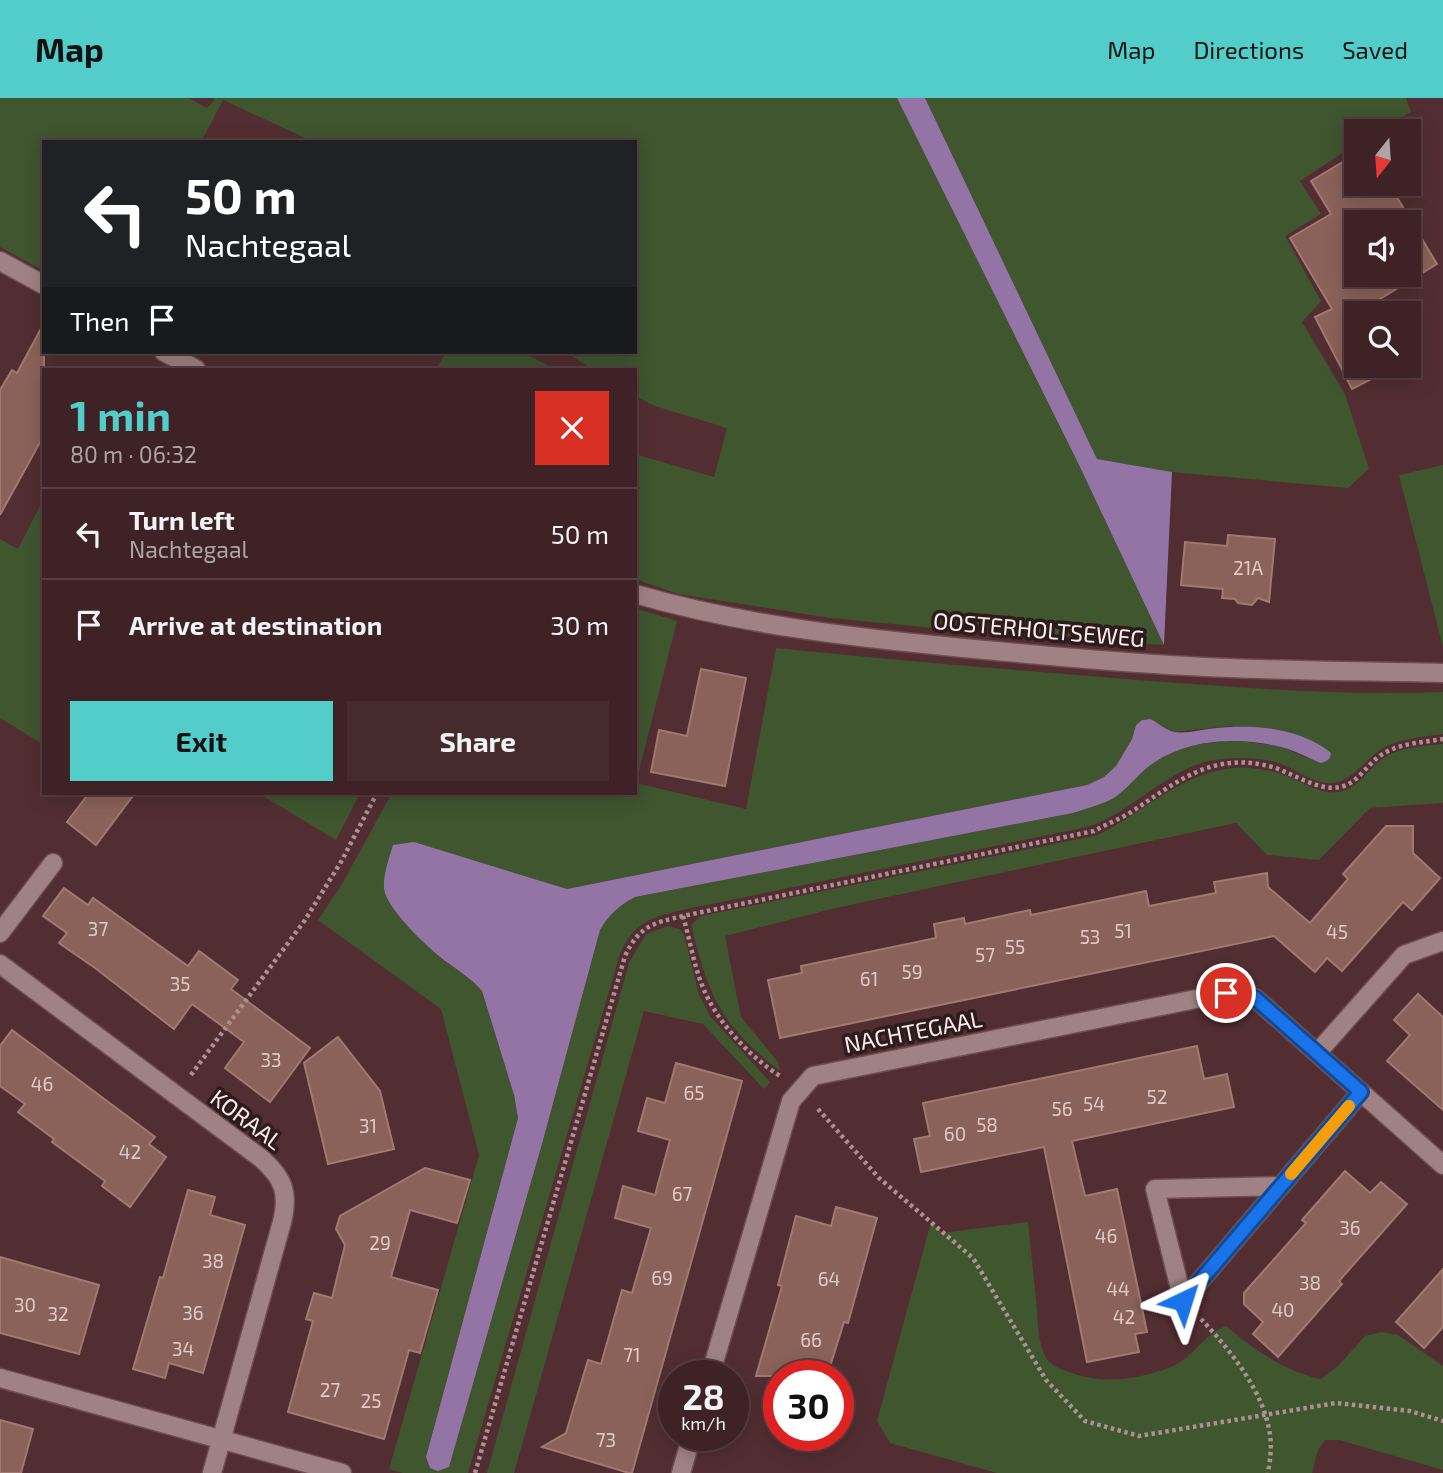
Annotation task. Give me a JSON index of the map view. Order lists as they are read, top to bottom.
{
  "streets": {
    "street": ["OOSTERHOLTSEWEG", "NACHTEGAAL", "KORAAL"]
  },
  "house_numbers": [
    "21A",
    "37",
    "51",
    "45",
    "53",
    "55",
    "57",
    "59",
    "61",
    "35",
    "33",
    "46",
    "65",
    "52",
    "54",
    "56",
    "58",
    "31",
    "60",
    "42",
    "67",
    "36",
    "46",
    "29",
    "38",
    "69",
    "64",
    "38",
    "44",
    "30",
    "40",
    "36",
    "32",
    "42",
    "66",
    "34",
    "71",
    "27",
    "25",
    "73"
  ],
  "north": "bottom",
  "page": {
    "header": "Map",
    "nav": ["Map", "Directions", "Saved"],
    "turn": ["50 m", "Nachtegaal"],
    "then": "Then",
    "heading": ["1 min", "80 m · 06:32"],
    "list": [
      {
        "name": "Turn left",
        "note": "Nachtegaal",
        "value": "50 m"
      },
      {
        "name": "Arrive at destination",
        "value": "30 m"
      }
    ],
    "buttons": ["Exit", "Share"],
    "speed": "28 km/h",
    "limit": "30"
  }
}
